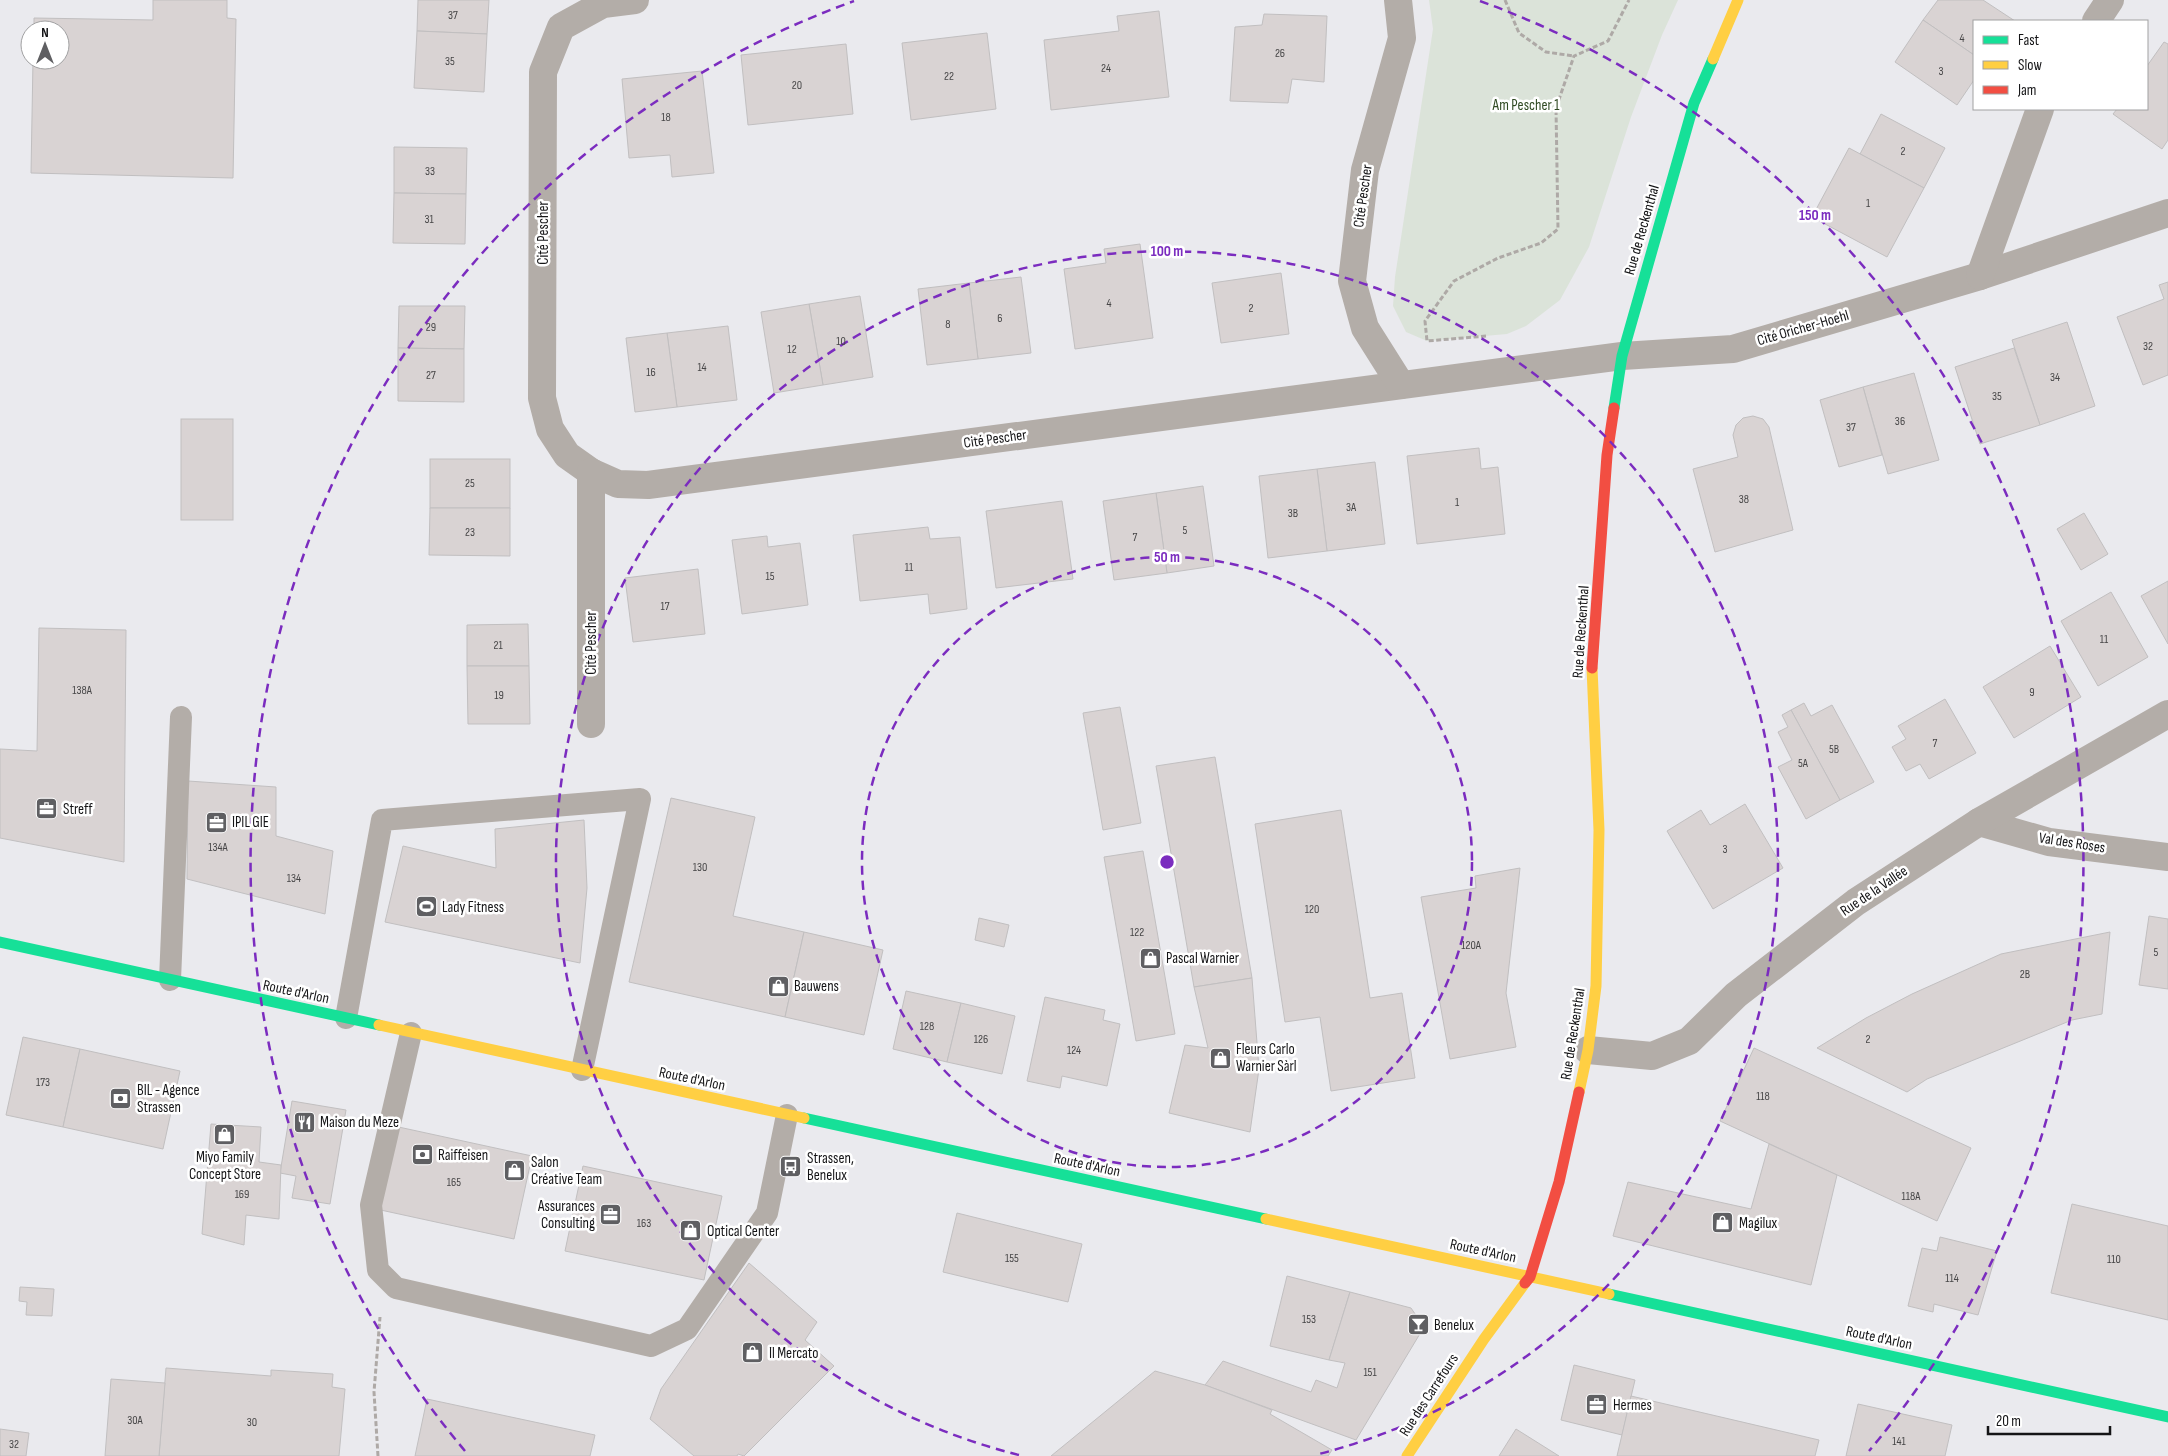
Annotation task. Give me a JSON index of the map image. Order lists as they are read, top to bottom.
{
  "streets": {
    "main road": ["Rue de Reckenthal", "Route d'Arlon", "Rue des Carrefours"],
    "street": [
      "Cité Pescher",
      "Cité Oricher-Hoehl",
      "Val des Roses",
      "Rue de la Vallée"
    ]
  },
  "crossings": [
    ["Cité Pescher", "Rue de Reckenthal"],
    ["Cité Pescher", "Cité Oricher-Hoehl"],
    ["Rue de Reckenthal", "Cité Oricher-Hoehl"],
    ["Rue de Reckenthal", "Rue de la Vallée"],
    ["Rue de Reckenthal", "Route d'Arlon"],
    ["Rue de Reckenthal", "Rue des Carrefours"],
    ["Val des Roses", "Rue de la Vallée"],
    ["Route d'Arlon", "Rue des Carrefours"]
  ],
  "parks": ["Am Pescher 1"],
  "places": {
    "office": [
      "Streff",
      "IPIL GIE",
      "Assurances Consulting",
      "Hermes"
    ],
    "sports": ["Lady Fitness"],
    "shop": [
      "Pascal Warnier",
      "Bauwens",
      "Fleurs Carlo Warnier Sàrl",
      "Miyo Family Concept Store",
      "Salon Créative Team",
      "Magilux",
      "Optical Center",
      "Il Mercato"
    ],
    "bank": ["BIL - Agence Strassen", "Raiffeisen"],
    "restaurant": ["Maison du Meze"],
    "bus stop": ["Strassen, Benelux"],
    "bar": ["Benelux"]
  },
  "house_numbers": [
    "37",
    "4",
    "26",
    "35",
    "24",
    "3",
    "22",
    "20",
    "18",
    "2",
    "33",
    "1",
    "31",
    "4",
    "2",
    "6",
    "8",
    "29",
    "10",
    "32",
    "12",
    "14",
    "16",
    "27",
    "34",
    "35",
    "36",
    "37",
    "25",
    "38",
    "1",
    "3A",
    "3B",
    "5",
    "23",
    "7",
    "11",
    "15",
    "17",
    "11",
    "21",
    "138A",
    "9",
    "19",
    "7",
    "5B",
    "5A",
    "134A",
    "3",
    "130",
    "134",
    "120",
    "122",
    "120A",
    "5",
    "2B",
    "128",
    "126",
    "2",
    "124",
    "173",
    "118",
    "165",
    "169",
    "118A",
    "163",
    "155",
    "110",
    "114",
    "153",
    "151",
    "30A",
    "30",
    "141",
    "32"
  ],
  "legend": ["Fast", "Slow", "Jam"],
  "scale_bar": "20 m",
  "north": "top",
  "rings": ["150 m", "100 m", "50 m"]
}
